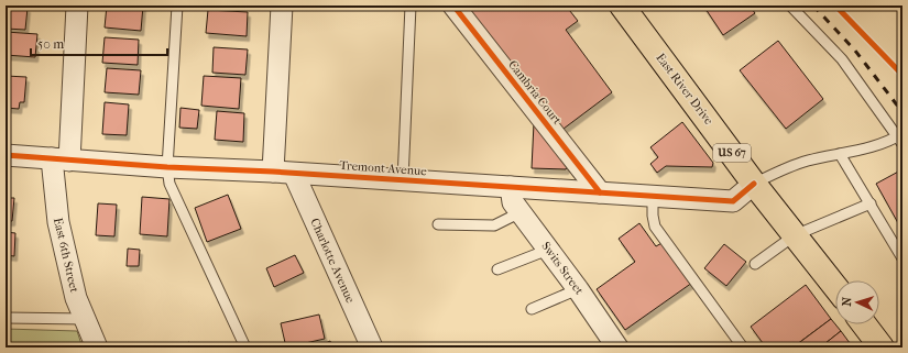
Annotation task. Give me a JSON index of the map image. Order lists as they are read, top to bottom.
{
  "streets": {
    "main road": ["East River Drive", "US 67"],
    "street": [
      "Cambria Court",
      "Tremont Avenue",
      "East 6th Street",
      "Charlotte Avenue",
      "Swits Street"
    ]
  },
  "crossings": [
    ["East River Drive", "Tremont Avenue"],
    ["Cambria Court", "Tremont Avenue"],
    ["Tremont Avenue", "East 6th Street"],
    ["Tremont Avenue", "Charlotte Avenue"],
    ["Tremont Avenue", "Swits Street"]
  ],
  "scale_bar": "50 m",
  "north": "left"
}
